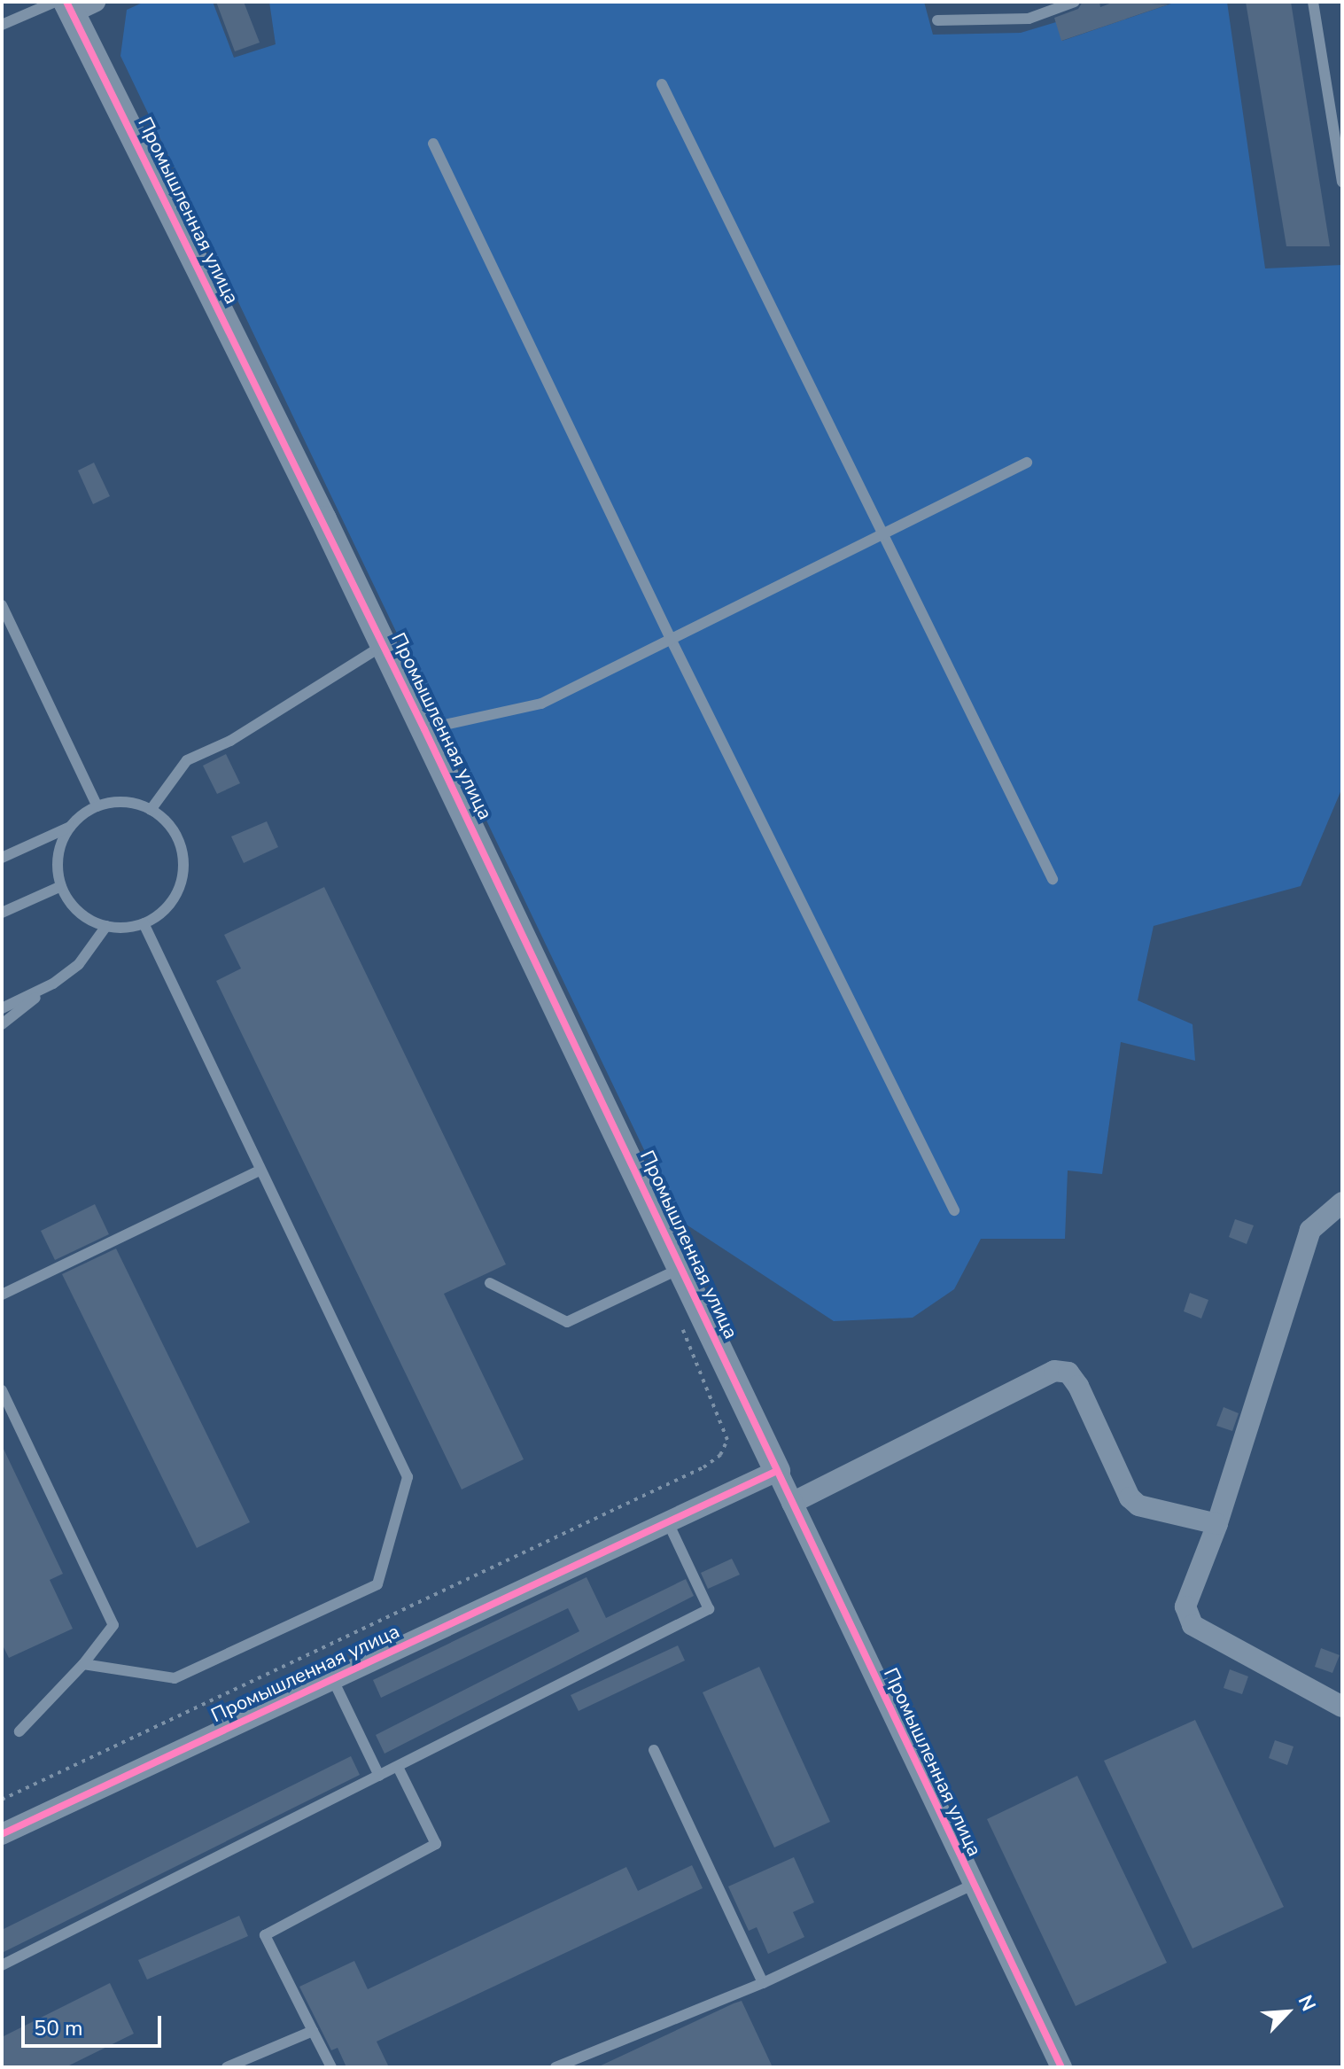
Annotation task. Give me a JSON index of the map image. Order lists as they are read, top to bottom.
{
  "streets": {
    "street": ["Промышленная улица"]
  },
  "scale_bar": "50 m",
  "north": "top right"
}
